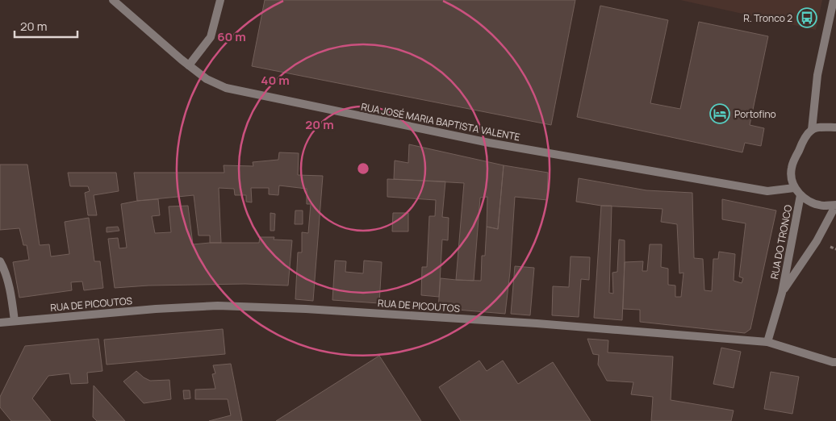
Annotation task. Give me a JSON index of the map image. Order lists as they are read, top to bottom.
{
  "streets": {
    "street": ["RUA JOSÉ MARIA BAPTISTA VALENTE", "RUA DO TRONCO", "RUA DE PICOUTOS"]
  },
  "crossings": [
    ["RUA JOSÉ MARIA BAPTISTA VALENTE", "RUA DO TRONCO"],
    ["RUA DO TRONCO", "RUA DE PICOUTOS"]
  ],
  "places": {
    "bus stop": ["R. Tronco 2"],
    "hotel": ["Portofino"]
  },
  "scale_bar": "20 m",
  "rings": ["60 m", "40 m", "20 m"]
}
